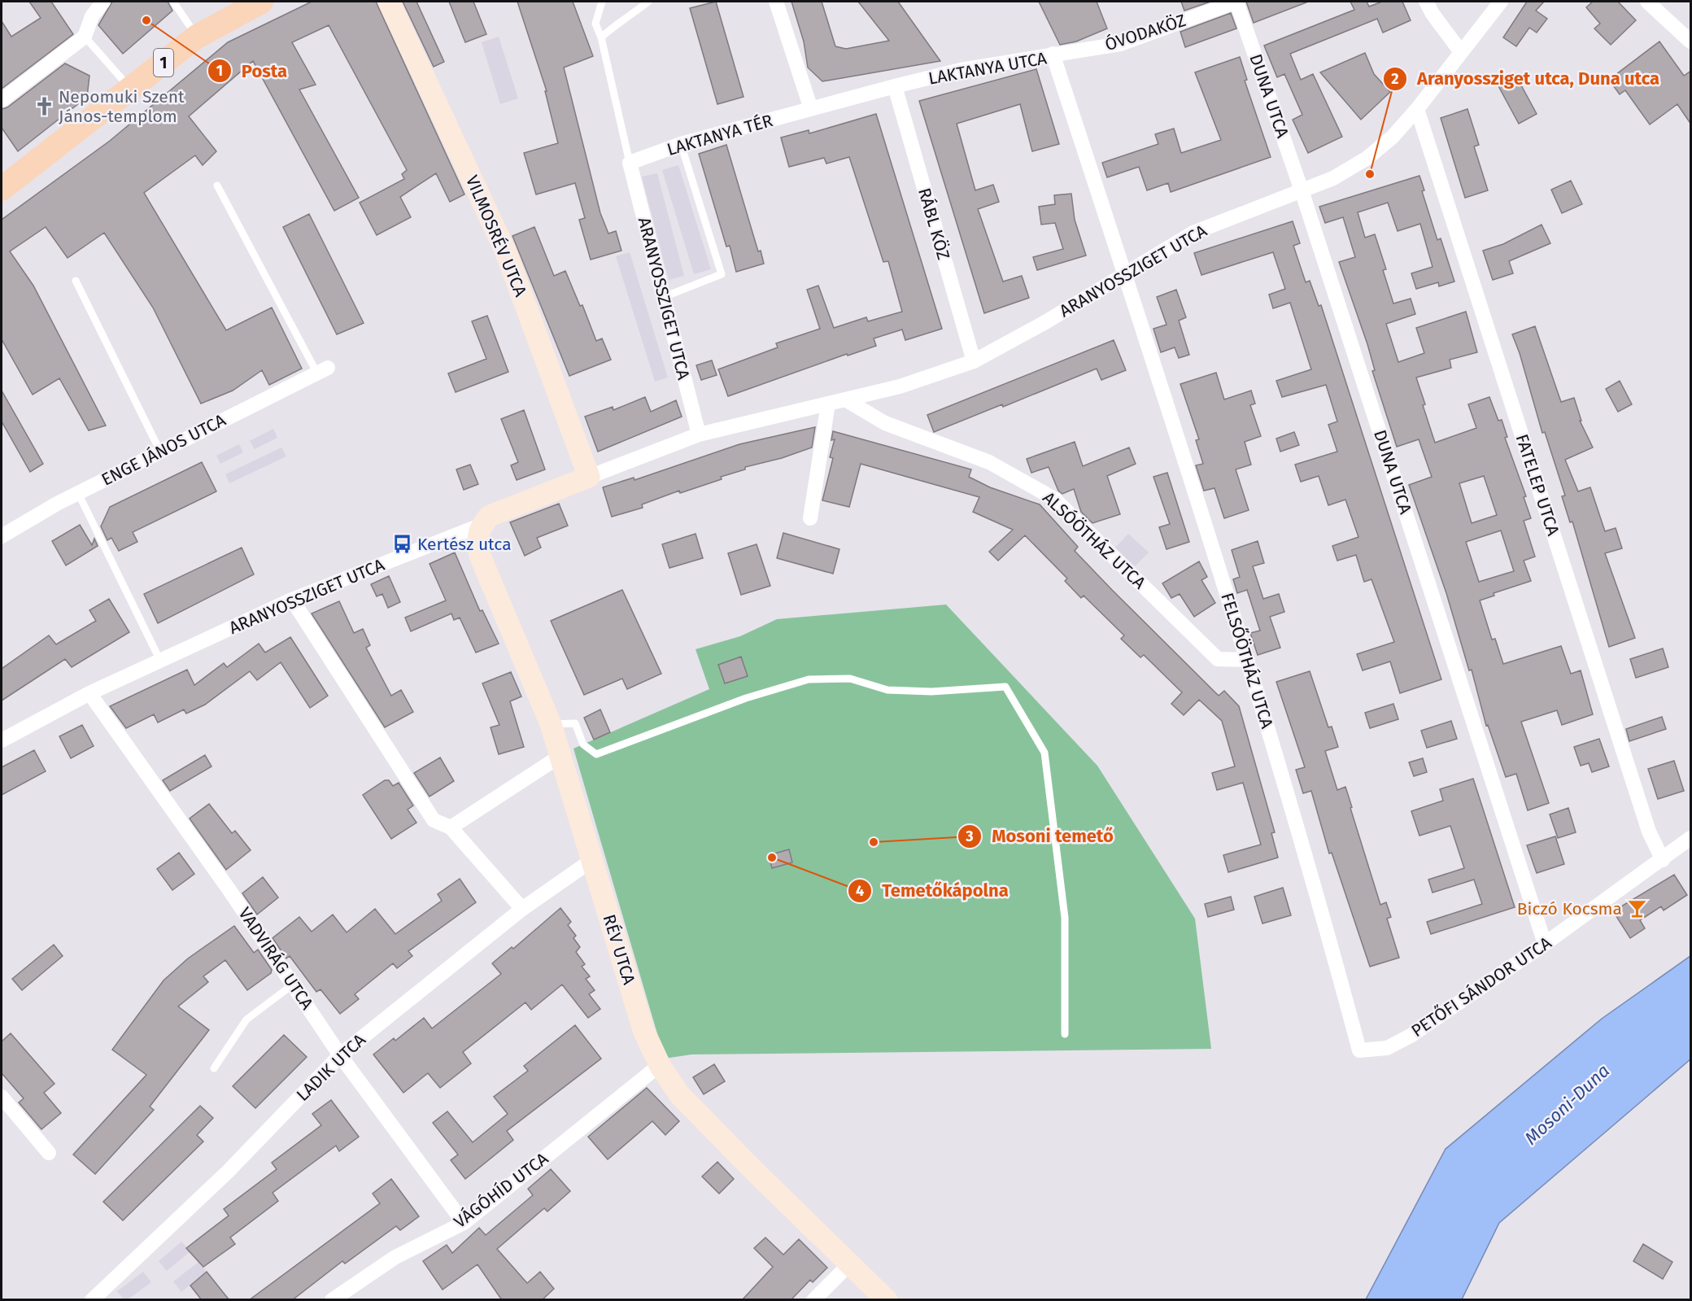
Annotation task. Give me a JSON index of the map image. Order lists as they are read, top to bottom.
{
  "streets": {
    "main road": [
      "1",
      "VILMOSRÉV UTCA",
      "ARANYOSSZIGET UTCA",
      "RÉV UTCA"
    ],
    "street": [
      "ÓVODAKÖZ",
      "LAKTANYA UTCA",
      "DUNA UTCA",
      "LAKTANYA TÉR",
      "RÁBL KÖZ",
      "ENGE JÁNOS UTCA",
      "FATELEP UTCA",
      "ALSÓÖTHÁZ UTCA",
      "FELSŐÖTHÁZ UTCA",
      "VADVIRÁG UTCA",
      "PETŐFI SÁNDOR UTCA",
      "LADIK UTCA",
      "VÁGÓHÍD UTCA"
    ]
  },
  "crossings": [
    ["ÓVODAKÖZ", "LAKTANYA UTCA"],
    ["ÓVODAKÖZ", "DUNA UTCA"],
    ["LAKTANYA UTCA", "LAKTANYA TÉR"],
    ["LAKTANYA UTCA", "RÁBL KÖZ"],
    ["LAKTANYA UTCA", "ARANYOSSZIGET UTCA"],
    ["LAKTANYA UTCA", "FELSŐÖTHÁZ UTCA"],
    ["DUNA UTCA", "ARANYOSSZIGET UTCA"],
    ["DUNA UTCA", "PETŐFI SÁNDOR UTCA"],
    ["LAKTANYA TÉR", "ARANYOSSZIGET UTCA"],
    ["RÁBL KÖZ", "ARANYOSSZIGET UTCA"],
    ["VILMOSRÉV UTCA", "ARANYOSSZIGET UTCA"],
    ["ARANYOSSZIGET UTCA", "FATELEP UTCA"],
    ["ARANYOSSZIGET UTCA", "ALSÓÖTHÁZ UTCA"],
    ["ARANYOSSZIGET UTCA", "FELSŐÖTHÁZ UTCA"],
    ["ARANYOSSZIGET UTCA", "RÉV UTCA"],
    ["ARANYOSSZIGET UTCA", "VADVIRÁG UTCA"],
    ["FATELEP UTCA", "PETŐFI SÁNDOR UTCA"],
    ["ALSÓÖTHÁZ UTCA", "FELSŐÖTHÁZ UTCA"],
    ["FELSŐÖTHÁZ UTCA", "PETŐFI SÁNDOR UTCA"],
    ["RÉV UTCA", "LADIK UTCA"],
    ["RÉV UTCA", "VÁGÓHÍD UTCA"],
    ["VADVIRÁG UTCA", "LADIK UTCA"],
    ["VADVIRÁG UTCA", "VÁGÓHÍD UTCA"]
  ],
  "water": ["Mosoni-Duna"],
  "places": {
    "other": [
      "Posta",
      "Aranyossziget utca, Duna utca",
      "Mosoni temető",
      "Temetőkápolna"
    ],
    "church": ["Nepomuki Szent János-templom"],
    "bus stop": ["Kertész utca"],
    "bar": ["Biczó Kocsma"]
  }
}
